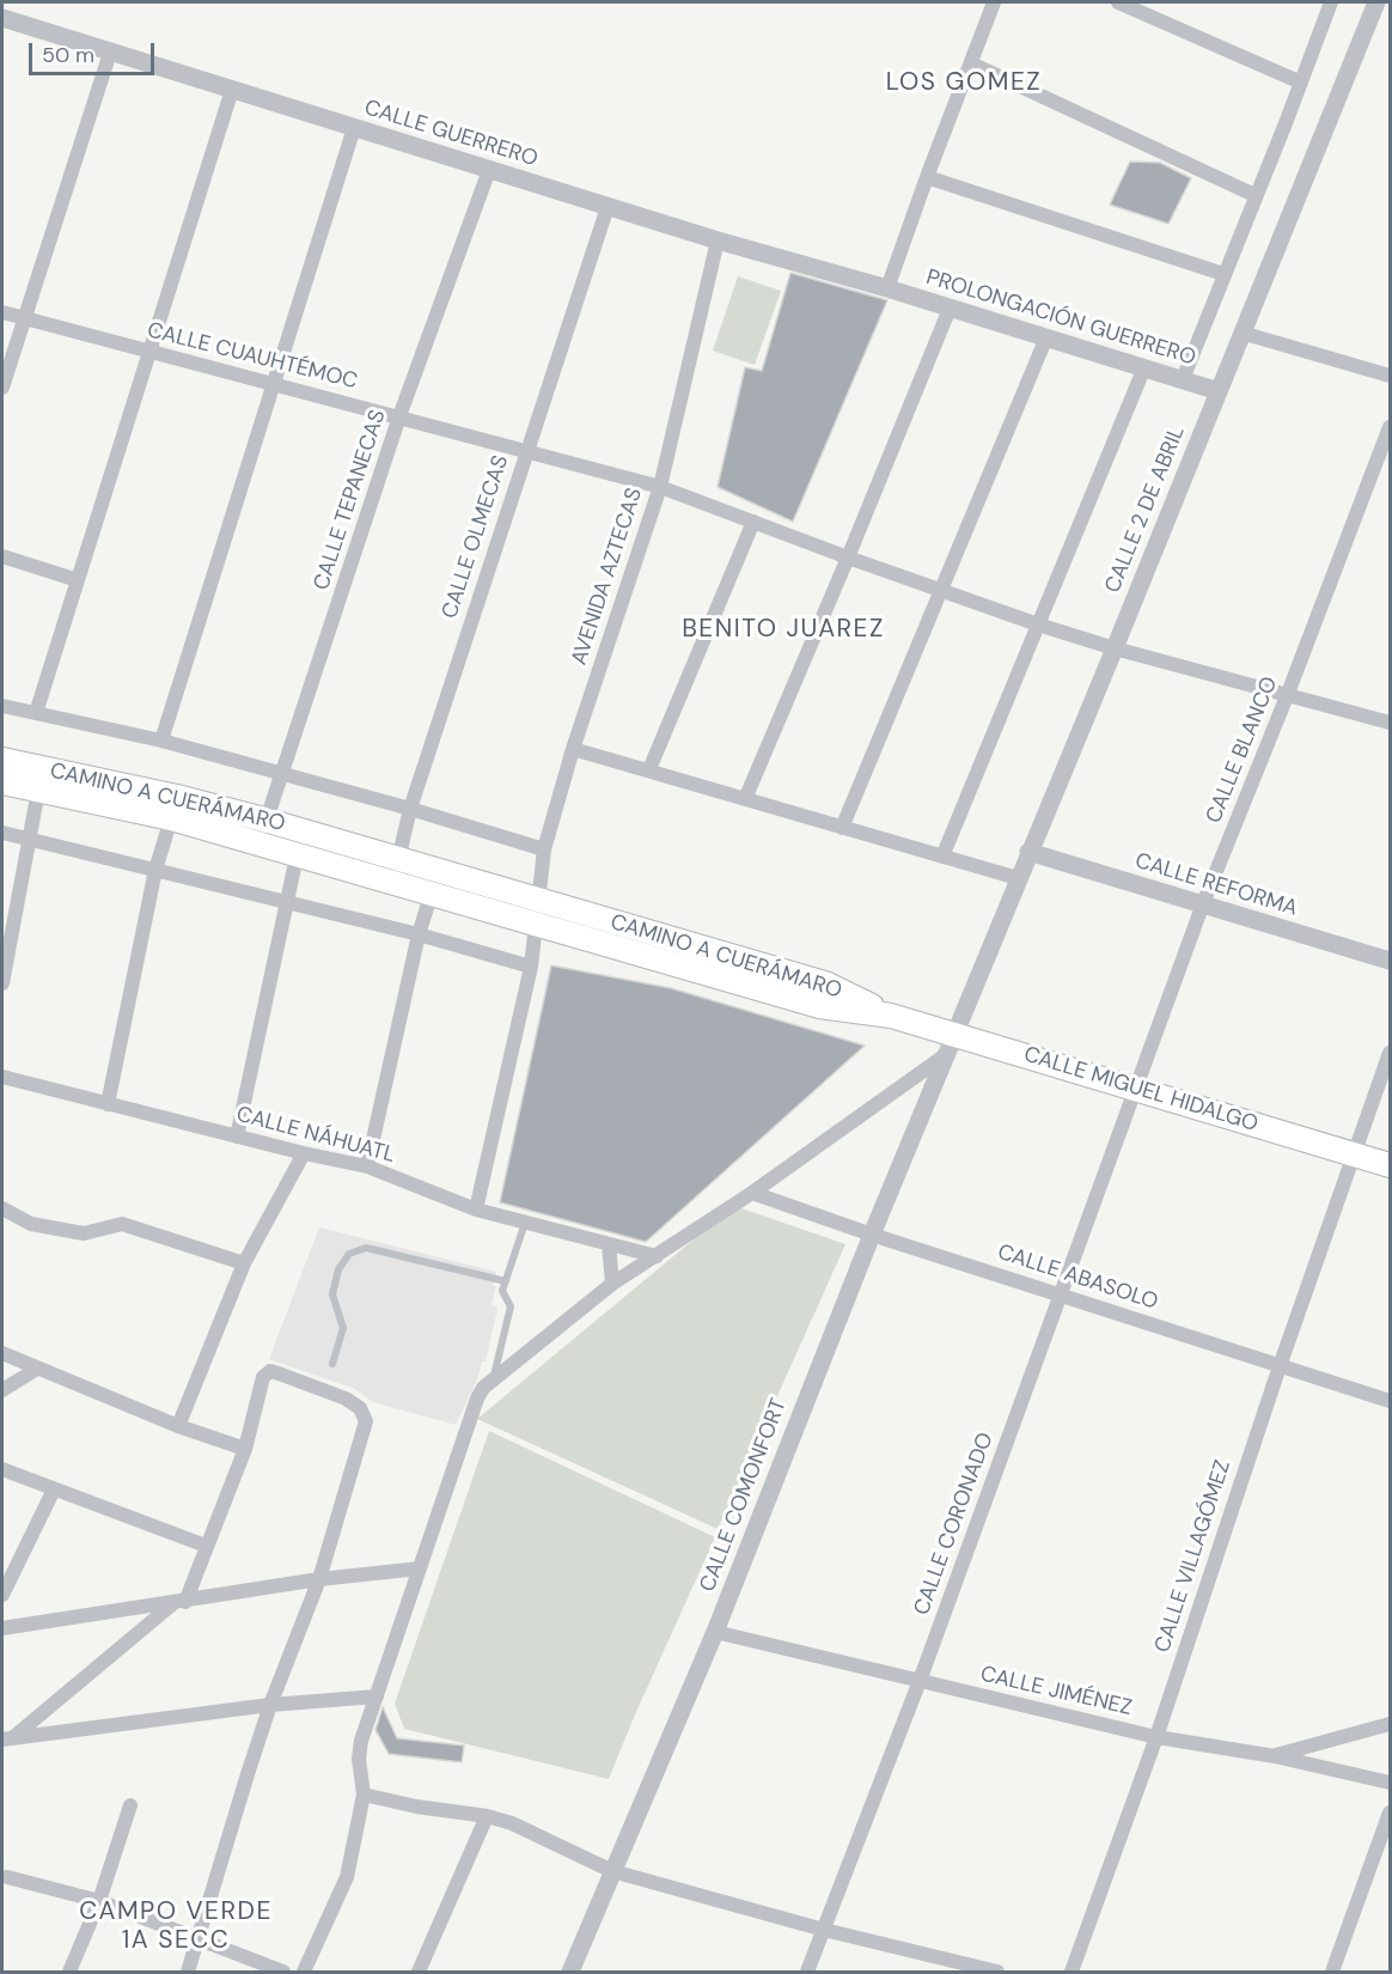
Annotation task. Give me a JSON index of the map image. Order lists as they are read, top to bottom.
{
  "streets": {
    "main road": ["CAMINO A CUERÁMARO", "CALLE MIGUEL HIDALGO"],
    "street": [
      "CALLE GUERRERO",
      "PROLONGACIÓN GUERRERO",
      "CALLE CUAUHTÉMOC",
      "CALLE TEPANECAS",
      "CALLE 2 DE ABRIL",
      "CALLE OLMECAS",
      "AVENIDA AZTECAS",
      "CALLE BLANCO",
      "CALLE REFORMA",
      "CALLE NÁHUATL",
      "CALLE ABASOLO",
      "CALLE COMONFORT",
      "CALLE CORONADO",
      "CALLE VILLAGÓMEZ",
      "CALLE JIMÉNEZ"
    ]
  },
  "crossings": [
    ["CALLE GUERRERO", "PROLONGACIÓN GUERRERO"],
    ["CALLE GUERRERO", "CALLE TEPANECAS"],
    ["CALLE GUERRERO", "CALLE OLMECAS"],
    ["CALLE GUERRERO", "AVENIDA AZTECAS"],
    ["PROLONGACIÓN GUERRERO", "CALLE 2 DE ABRIL"],
    ["CALLE CUAUHTÉMOC", "CALLE TEPANECAS"],
    ["CALLE CUAUHTÉMOC", "CALLE 2 DE ABRIL"],
    ["CALLE CUAUHTÉMOC", "CALLE OLMECAS"],
    ["CALLE CUAUHTÉMOC", "AVENIDA AZTECAS"],
    ["CALLE CUAUHTÉMOC", "CALLE BLANCO"],
    ["CALLE TEPANECAS", "CAMINO A CUERÁMARO"],
    ["CALLE 2 DE ABRIL", "CALLE REFORMA"],
    ["CALLE 2 DE ABRIL", "CALLE MIGUEL HIDALGO"],
    ["CALLE 2 DE ABRIL", "CALLE COMONFORT"],
    ["CALLE OLMECAS", "CAMINO A CUERÁMARO"],
    ["AVENIDA AZTECAS", "CAMINO A CUERÁMARO"],
    ["AVENIDA AZTECAS", "CALLE NÁHUATL"],
    ["CALLE BLANCO", "CALLE REFORMA"],
    ["CALLE BLANCO", "CALLE MIGUEL HIDALGO"],
    ["CALLE BLANCO", "CALLE CORONADO"],
    ["CAMINO A CUERÁMARO", "CALLE MIGUEL HIDALGO"],
    ["CALLE MIGUEL HIDALGO", "CALLE COMONFORT"],
    ["CALLE MIGUEL HIDALGO", "CALLE CORONADO"],
    ["CALLE MIGUEL HIDALGO", "CALLE VILLAGÓMEZ"],
    ["CALLE ABASOLO", "CALLE COMONFORT"],
    ["CALLE ABASOLO", "CALLE CORONADO"],
    ["CALLE ABASOLO", "CALLE VILLAGÓMEZ"],
    ["CALLE COMONFORT", "CALLE JIMÉNEZ"],
    ["CALLE CORONADO", "CALLE JIMÉNEZ"],
    ["CALLE VILLAGÓMEZ", "CALLE JIMÉNEZ"]
  ],
  "districts": ["LOS GOMEZ", "BENITO JUAREZ", "CAMPO VERDE 1A SECC"],
  "scale_bar": "50 m"
}
